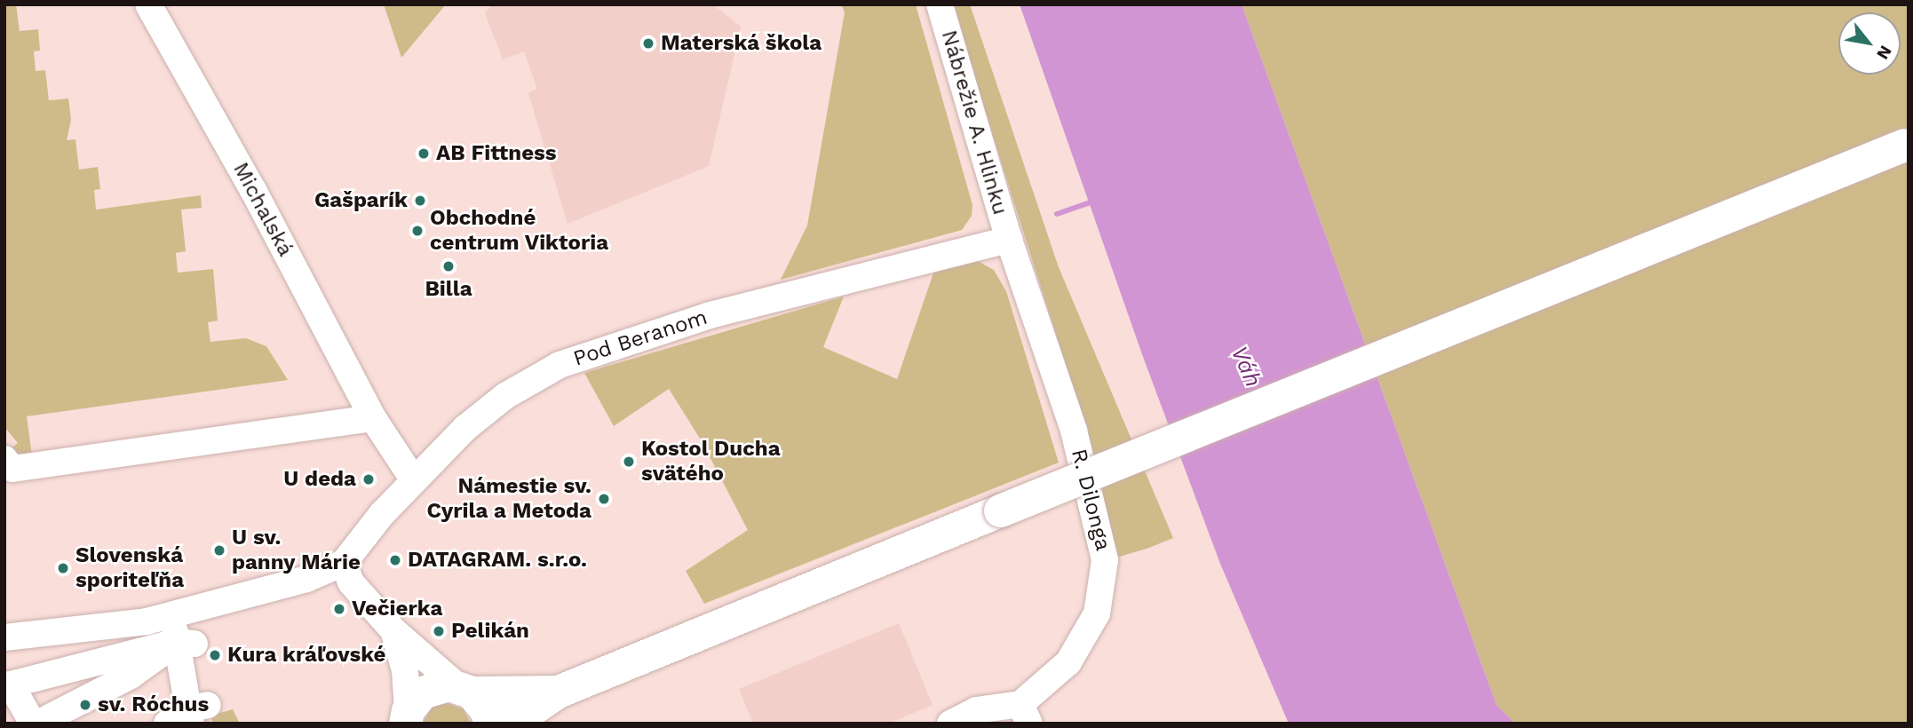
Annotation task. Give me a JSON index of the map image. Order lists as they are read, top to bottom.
{
  "streets": {
    "street": [
      "Nábrežie A. Hlinku",
      "Michalská",
      "Pod Beranom",
      "R. Dilonga"
    ]
  },
  "crossings": [
    ["Nábrežie A. Hlinku", "Pod Beranom"],
    ["Nábrežie A. Hlinku", "R. Dilonga"],
    ["Michalská", "Pod Beranom"]
  ],
  "water": ["Váh"],
  "places": [
    "Materská škola",
    "AB Fittness",
    "Gašparík",
    "Obchodné centrum Viktoria",
    "Billa",
    "Kostol Ducha svätého",
    "U deda",
    "Námestie sv. Cyrila a Metoda",
    "U sv. panny Márie",
    "DATAGRAM. s.r.o.",
    "Slovenská sporiteľňa",
    "Večierka",
    "Pelikán",
    "Kura kráľovské",
    "sv. Róchus"
  ],
  "north": "bottom right"
}
